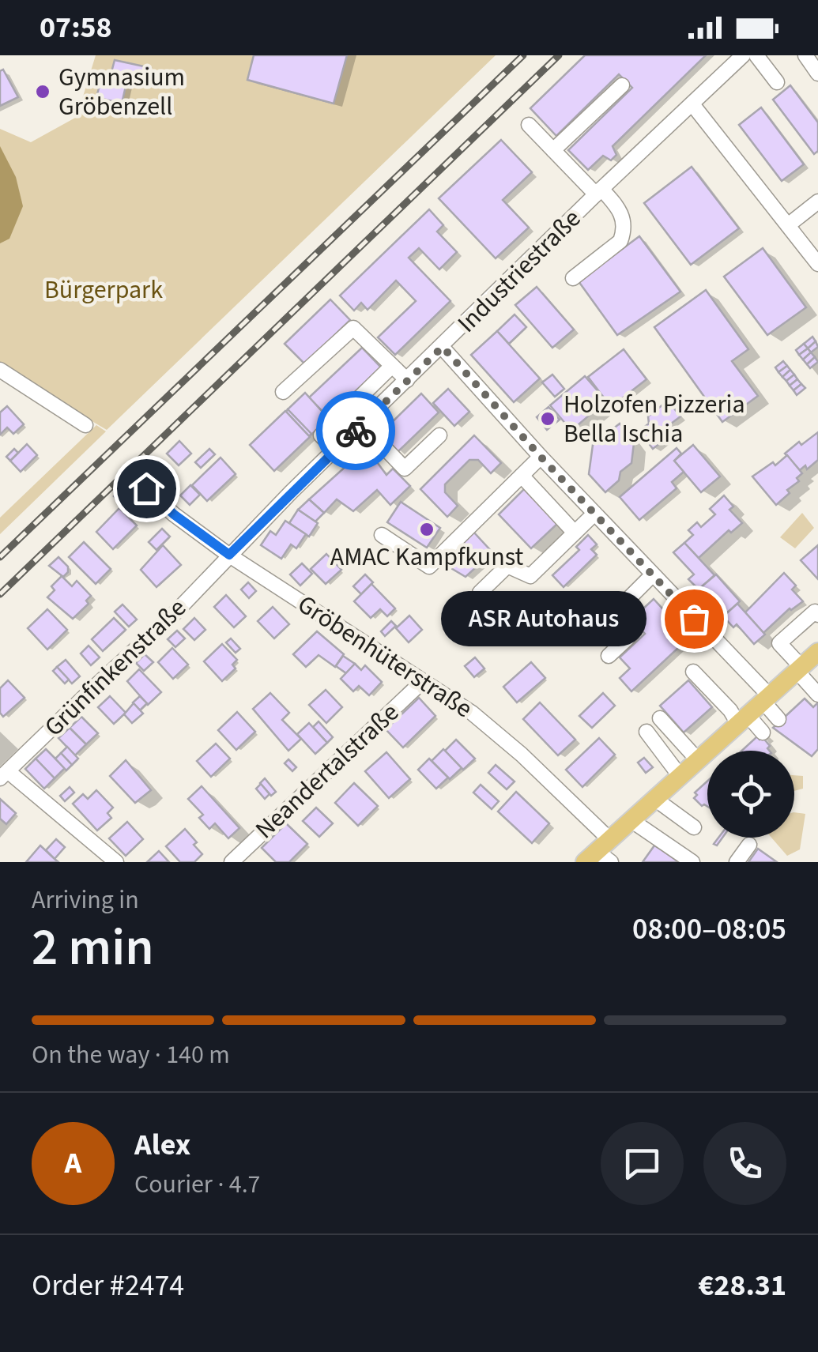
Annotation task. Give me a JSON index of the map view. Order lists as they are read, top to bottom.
{
  "streets": {
    "street": [
      "Industriestraße",
      "Gröbenhüterstraße",
      "Grünfinkenstraße",
      "Neandertalstraße"
    ]
  },
  "crossings": [
    ["Industriestraße", "Gröbenhüterstraße"],
    ["Industriestraße", "Grünfinkenstraße"],
    ["Gröbenhüterstraße", "Grünfinkenstraße"],
    ["Gröbenhüterstraße", "Neandertalstraße"]
  ],
  "parks": ["Bürgerpark"],
  "places": [
    "Gymnasium Gröbenzell",
    "Holzofen Pizzeria Bella Ischia",
    "AMAC Kampfkunst",
    "ASR Autohaus"
  ],
  "page": {
    "status": "07:58",
    "bubble": "ASR Autohaus",
    "heading": ["2 min", "Arriving in", "08:00–08:05"],
    "panel": [
      "Alex",
      "Courier · 4.7",
      "Order #2474",
      "€28.31"
    ],
    "bar": "On the way · 140 m",
    "round": "A"
  }
}
